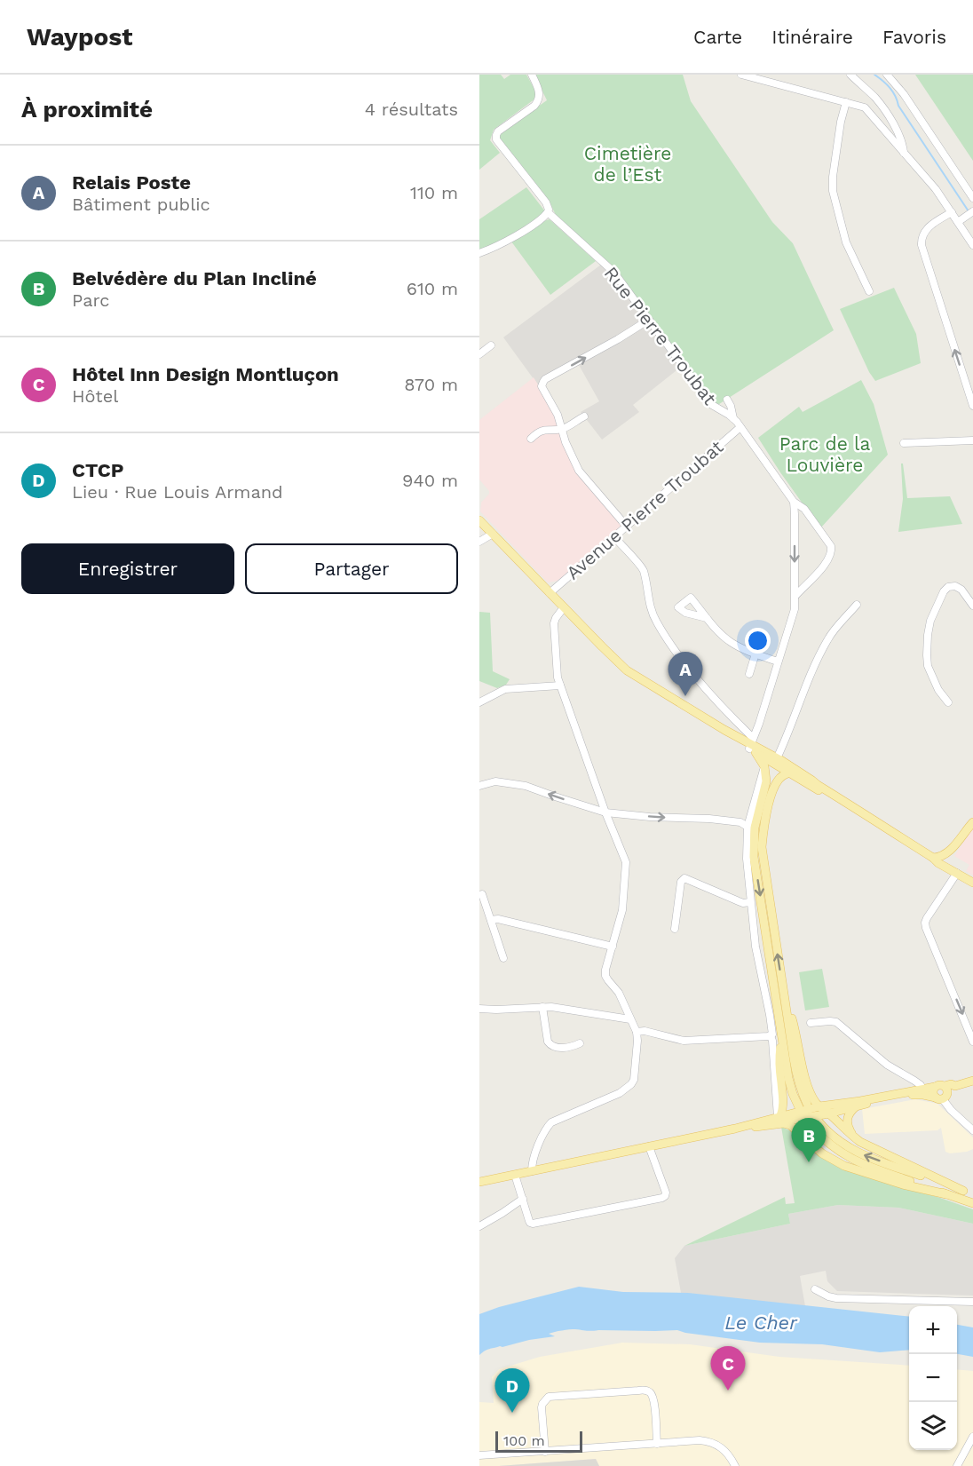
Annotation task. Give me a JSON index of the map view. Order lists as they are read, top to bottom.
{
  "streets": {
    "street": ["Rue Pierre Troubat", "Avenue Pierre Troubat"]
  },
  "crossings": [
    ["Rue Pierre Troubat", "Avenue Pierre Troubat"]
  ],
  "water": ["Le Cher"],
  "parks": ["Cimetière de l’Est", "Parc de la Louvière"],
  "scale_bar": "100 m",
  "page": {
    "header": "Waypost",
    "nav": ["Carte", "Itinéraire", "Favoris"],
    "heading": ["À proximité", "4 résultats"],
    "list": [
      {
        "mark": "A",
        "name": "Relais Poste",
        "note": "Bâtiment public",
        "value": "110 m"
      },
      {
        "mark": "B",
        "name": "Belvédère du Plan Incliné",
        "note": "Parc",
        "value": "610 m"
      },
      {
        "mark": "C",
        "name": "Hôtel Inn Design Montluçon",
        "note": "Hôtel",
        "value": "870 m"
      },
      {
        "mark": "D",
        "name": "CTCP",
        "note": "Lieu · Rue Louis Armand",
        "value": "940 m"
      }
    ],
    "buttons": ["Enregistrer", "Partager"],
    "pins": [
      "A",
      "B",
      "C",
      "D"
    ],
    "map_buttons": ["+", "−"],
    "scale": "100 m"
  }
}
